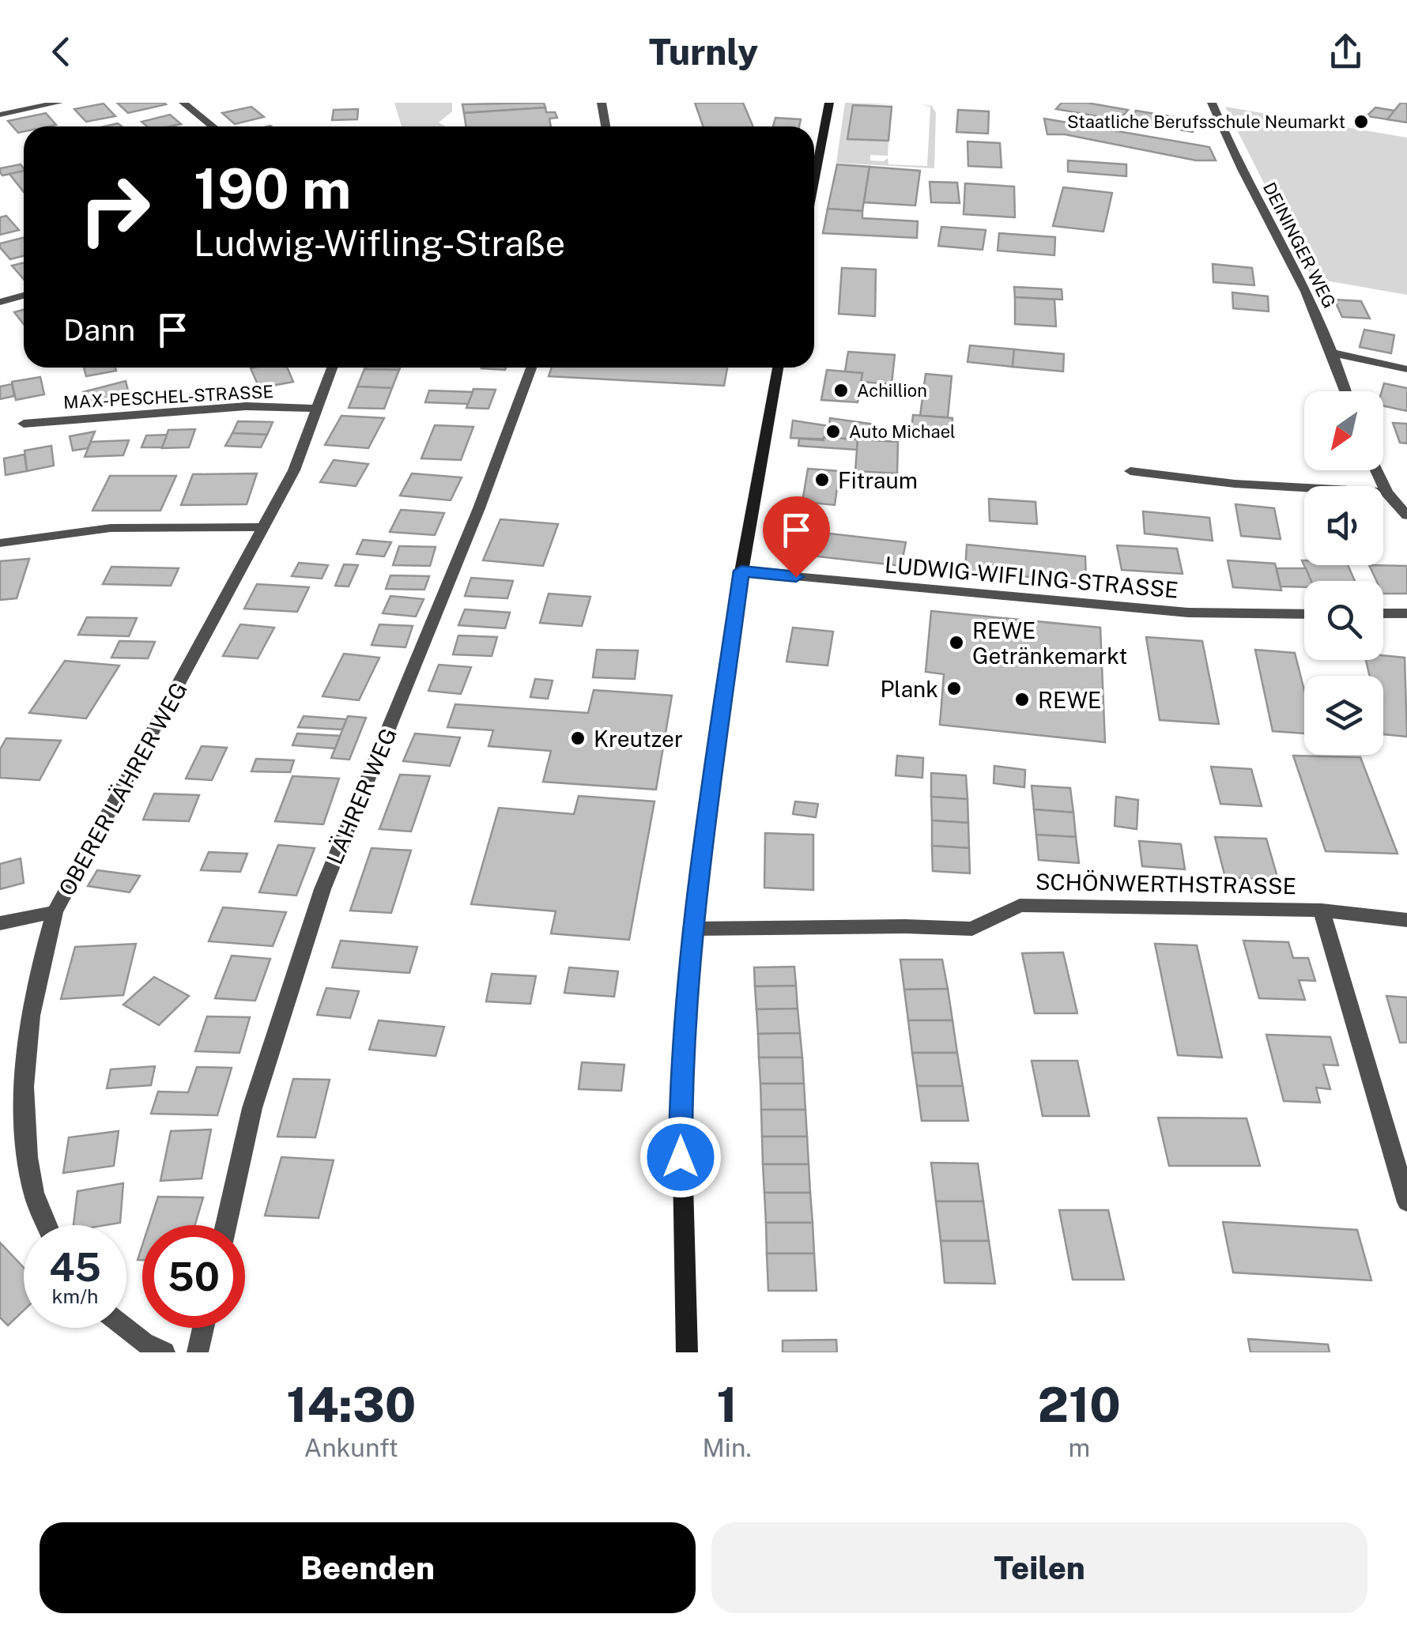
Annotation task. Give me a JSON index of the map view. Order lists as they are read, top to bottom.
{
  "streets": {
    "street": [
      "DEININGER WEG",
      "MAX-PESCHEL-STRASSE",
      "LUDWIG-WIFLING-STRASSE",
      "OBERER LÄHRER WEG",
      "LÄHRER WEG",
      "SCHÖNWERTHSTRASSE"
    ]
  },
  "crossings": [
    ["MAX-PESCHEL-STRASSE", "OBERER LÄHRER WEG"]
  ],
  "places": [
    "Staatliche Berufsschule Neumarkt",
    "Achillion",
    "Auto Michael",
    "Fitraum",
    "REWE Getränkemarkt",
    "Plank",
    "REWE",
    "Kreutzer"
  ],
  "north": "bottom left",
  "page": {
    "header": "Turnly",
    "turn": ["190 m", "Ludwig-Wifling-Straße"],
    "then": "Dann",
    "speed": "45 km/h",
    "limit": "50",
    "eta": [
      "14:30",
      "Ankunft",
      "1",
      "Min.",
      "210",
      "m"
    ],
    "buttons": ["Beenden", "Teilen"]
  }
}
